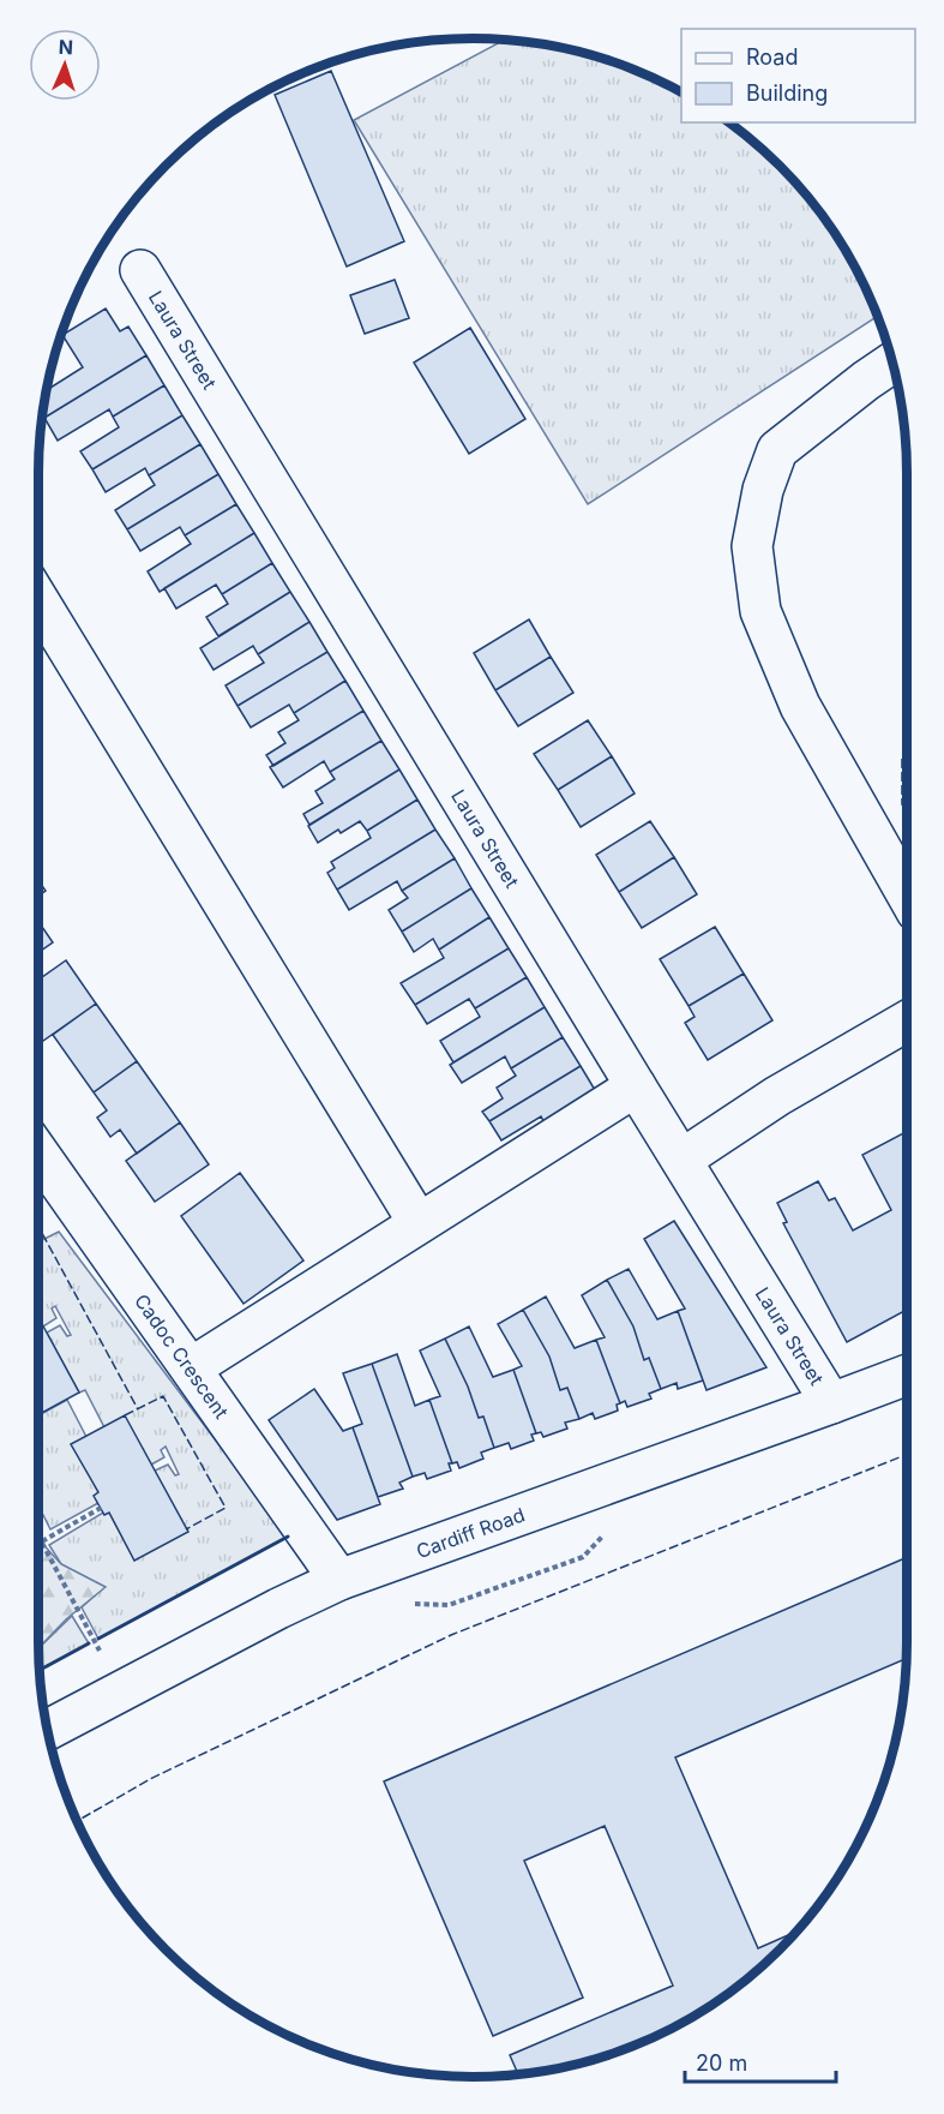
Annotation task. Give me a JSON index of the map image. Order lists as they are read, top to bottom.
{
  "streets": {
    "street": ["Laura Street", "Cadoc Crescent", "Cardiff Road"]
  },
  "crossings": [
    ["Laura Street", "Cardiff Road"],
    ["Cadoc Crescent", "Cardiff Road"]
  ],
  "legend": ["Road", "Building"],
  "scale_bar": "20 m",
  "north": "top"
}
